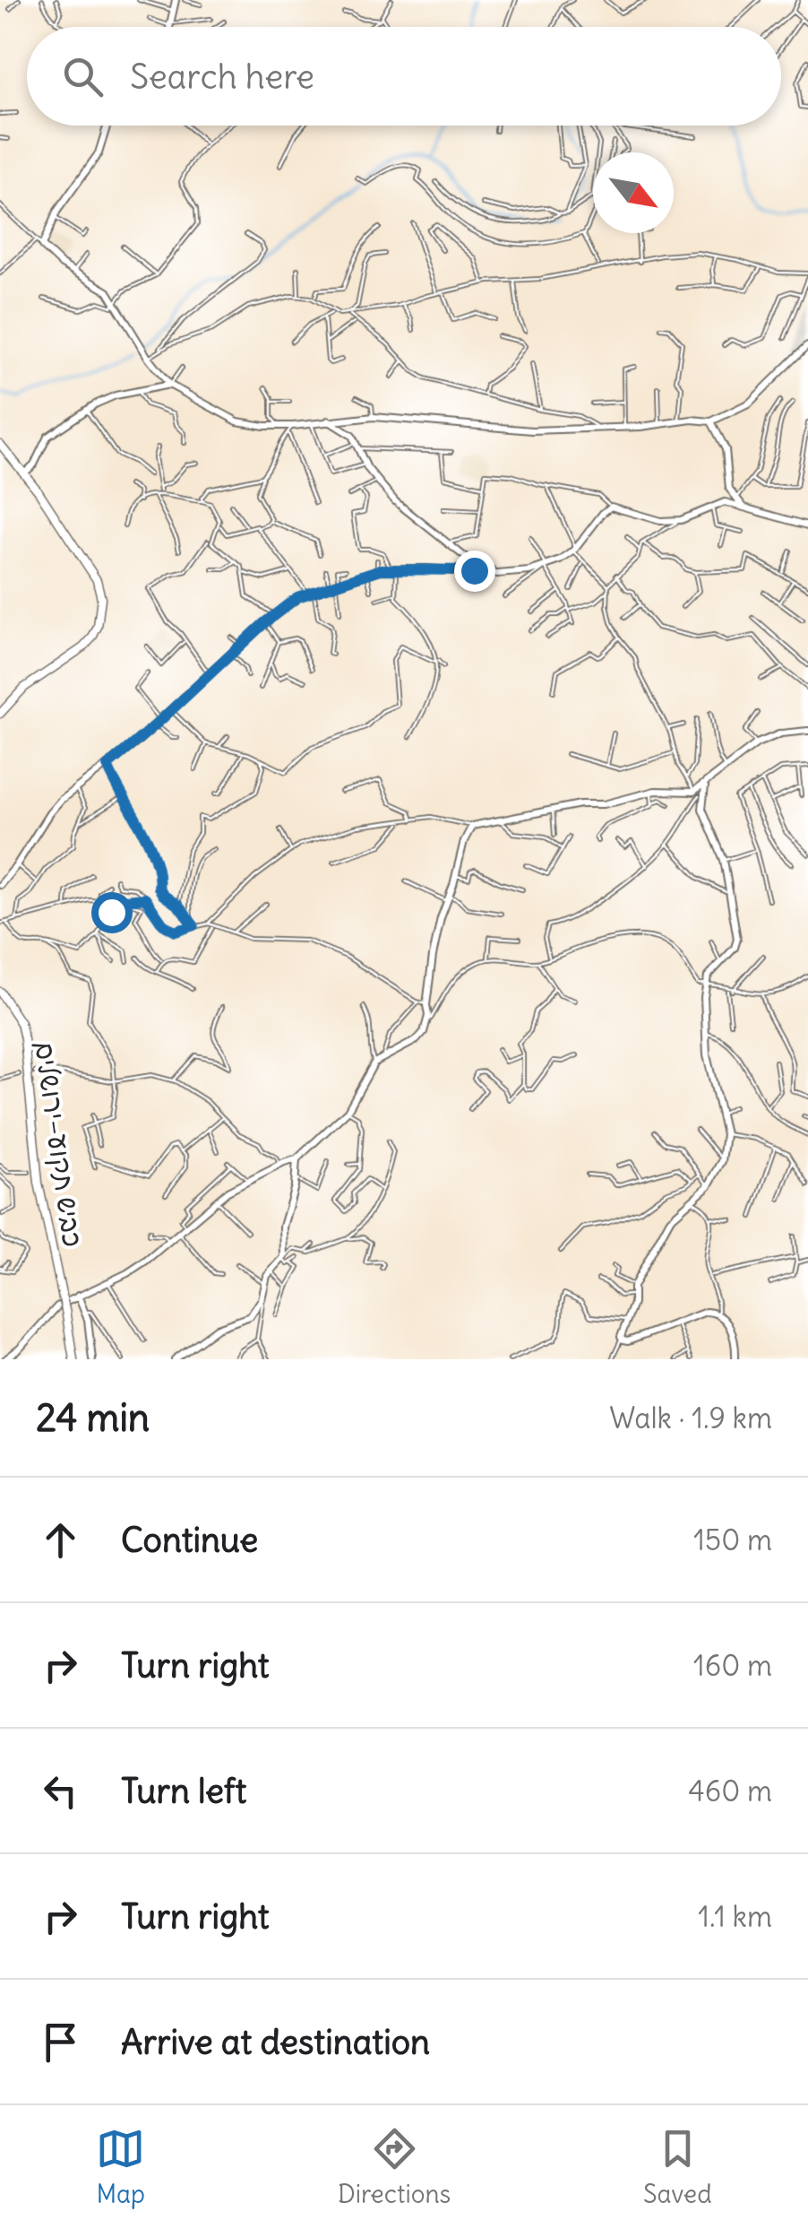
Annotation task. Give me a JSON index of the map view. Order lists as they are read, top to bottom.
{
  "streets": {
    "main road": ["כביש תקוע–ירושלים"]
  },
  "north": "bottom right",
  "page": {
    "search": "Search here",
    "heading": ["24 min", "Walk · 1.9 km"],
    "list": [
      ["Continue", "150 m"],
      ["Turn right", "160 m"],
      ["Turn left", "460 m"],
      ["Turn right", "1.1 km"],
      "Arrive at destination"
    ],
    "nav": ["Map", "Directions", "Saved"]
  }
}
